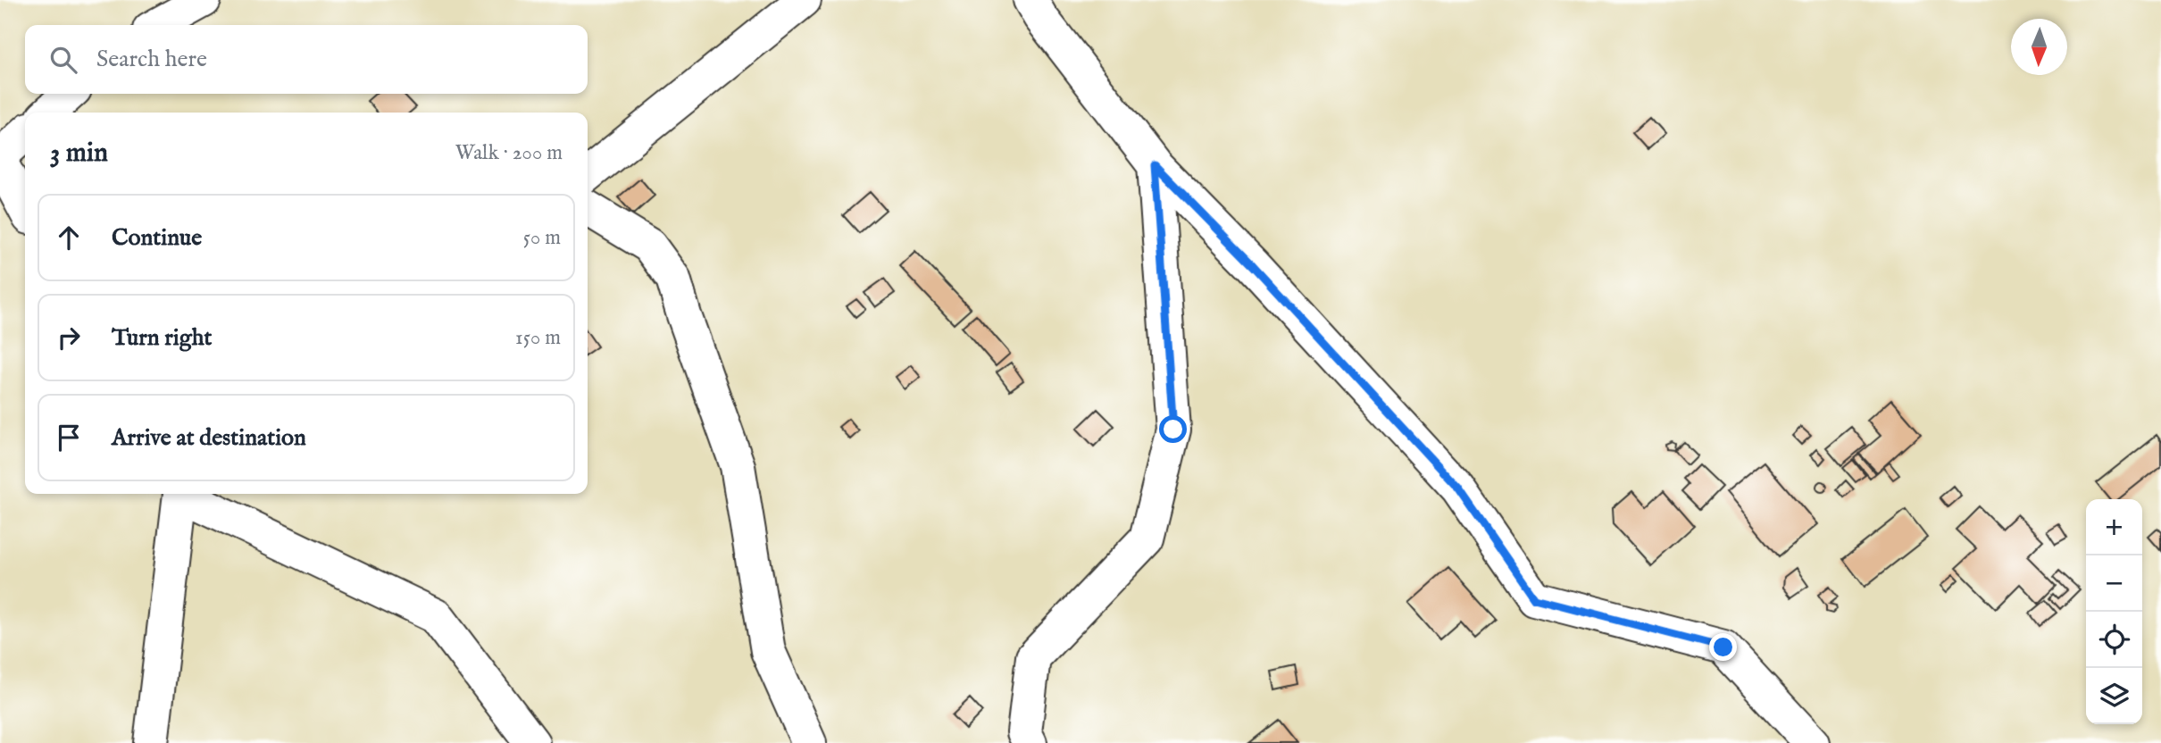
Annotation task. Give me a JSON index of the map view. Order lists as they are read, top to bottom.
{
  "north": "bottom",
  "page": {
    "search": "Search here",
    "heading": ["3 min", "Walk · 200 m"],
    "list": [
      ["Continue", "50 m"],
      ["Turn right", "150 m"],
      "Arrive at destination"
    ],
    "map_buttons": ["+", "−"]
  }
}
